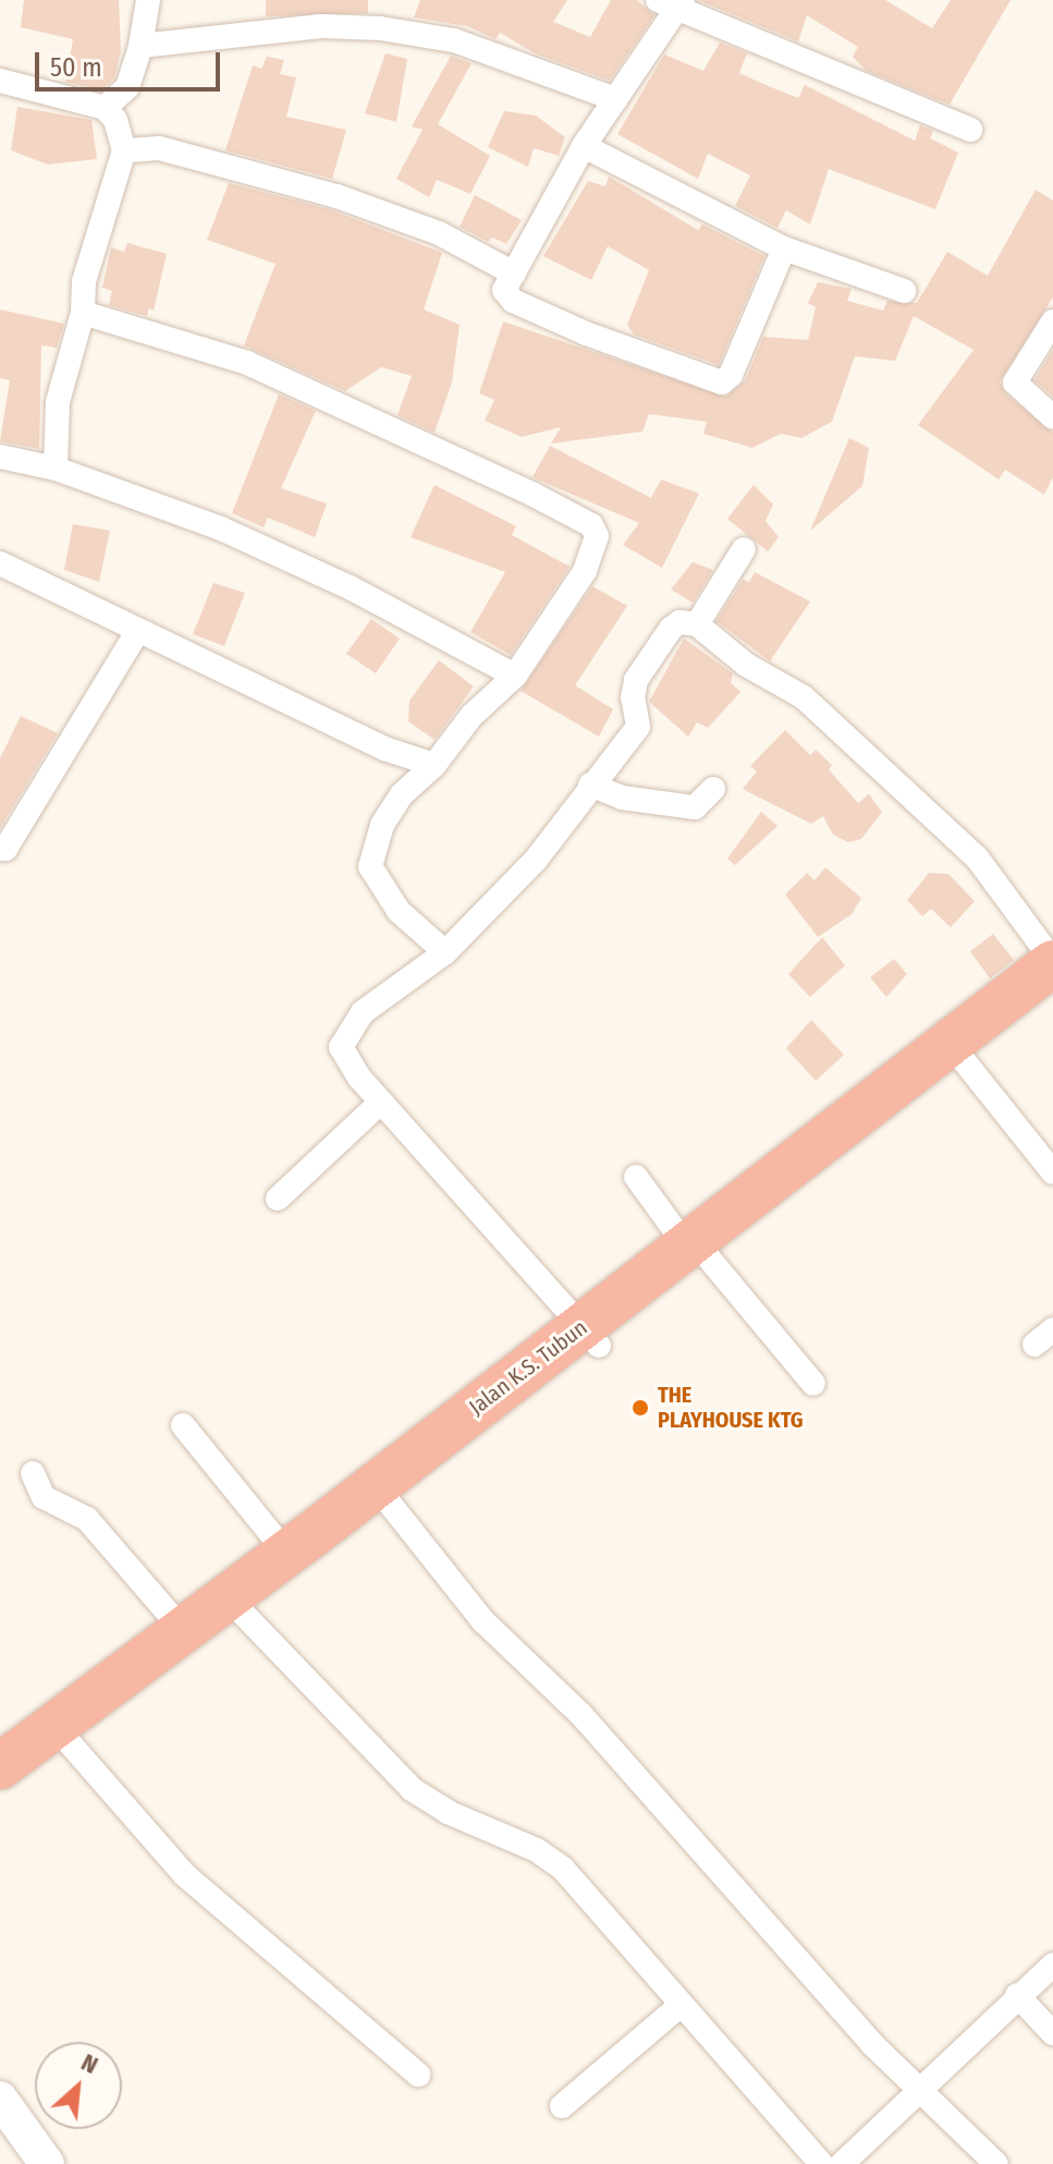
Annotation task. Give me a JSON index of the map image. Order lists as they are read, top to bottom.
{
  "streets": {
    "highway": ["Jalan K.S. Tubun"]
  },
  "places": ["THE PLAYHOUSE KTG"],
  "scale_bar": "50 m",
  "north": "top right"
}
